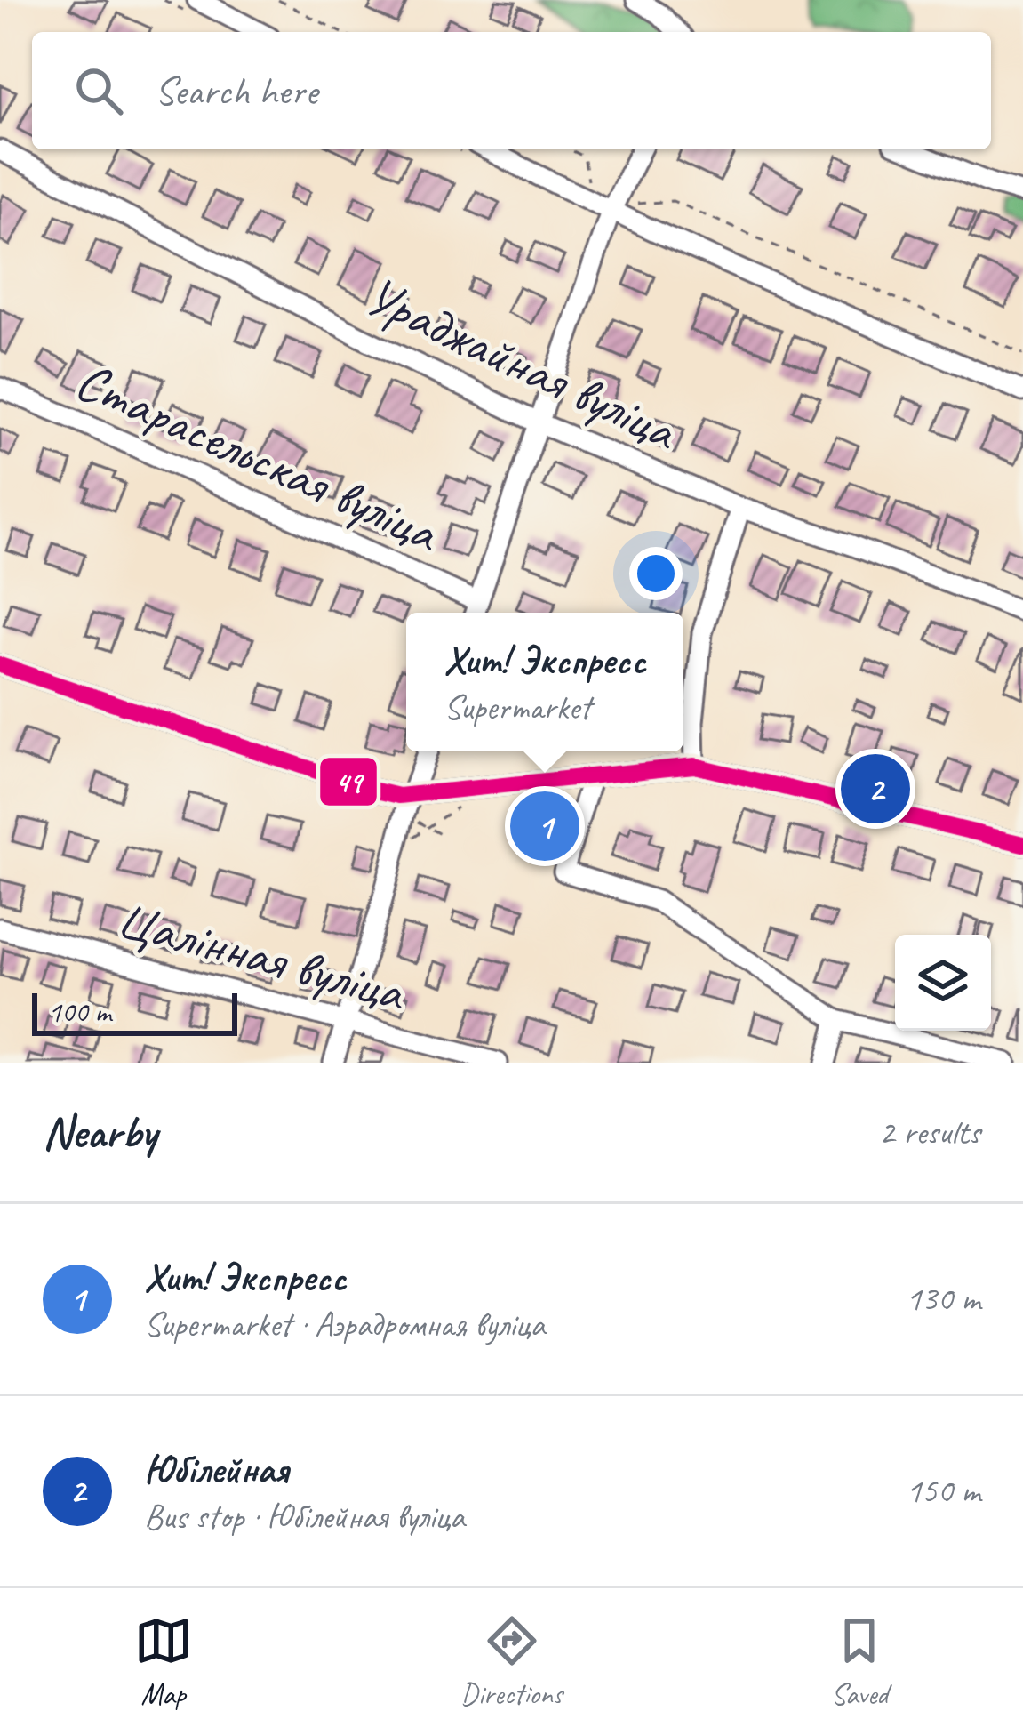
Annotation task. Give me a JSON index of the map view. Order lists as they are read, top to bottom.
{
  "streets": {
    "street": ["Ураджайная вуліца", "Старасельская вуліца", "Цалінная вуліца"]
  },
  "lines": ["transit line 49"],
  "scale_bar": "100 m",
  "page": {
    "search": "Search here",
    "popup": ["Хит! Экспресс", "Supermarket"],
    "pins": ["2", "1"],
    "scale": "100 m",
    "heading": ["Nearby", "2 results"],
    "list": [
      {
        "mark": "1",
        "name": "Хит! Экспресс",
        "note": "Supermarket · Аэрадромная вуліца",
        "value": "130 m"
      },
      {
        "mark": "2",
        "name": "Юбілейная",
        "note": "Bus stop · Юбілейная вуліца",
        "value": "150 m"
      }
    ],
    "nav": ["Map", "Directions", "Saved"]
  }
}
